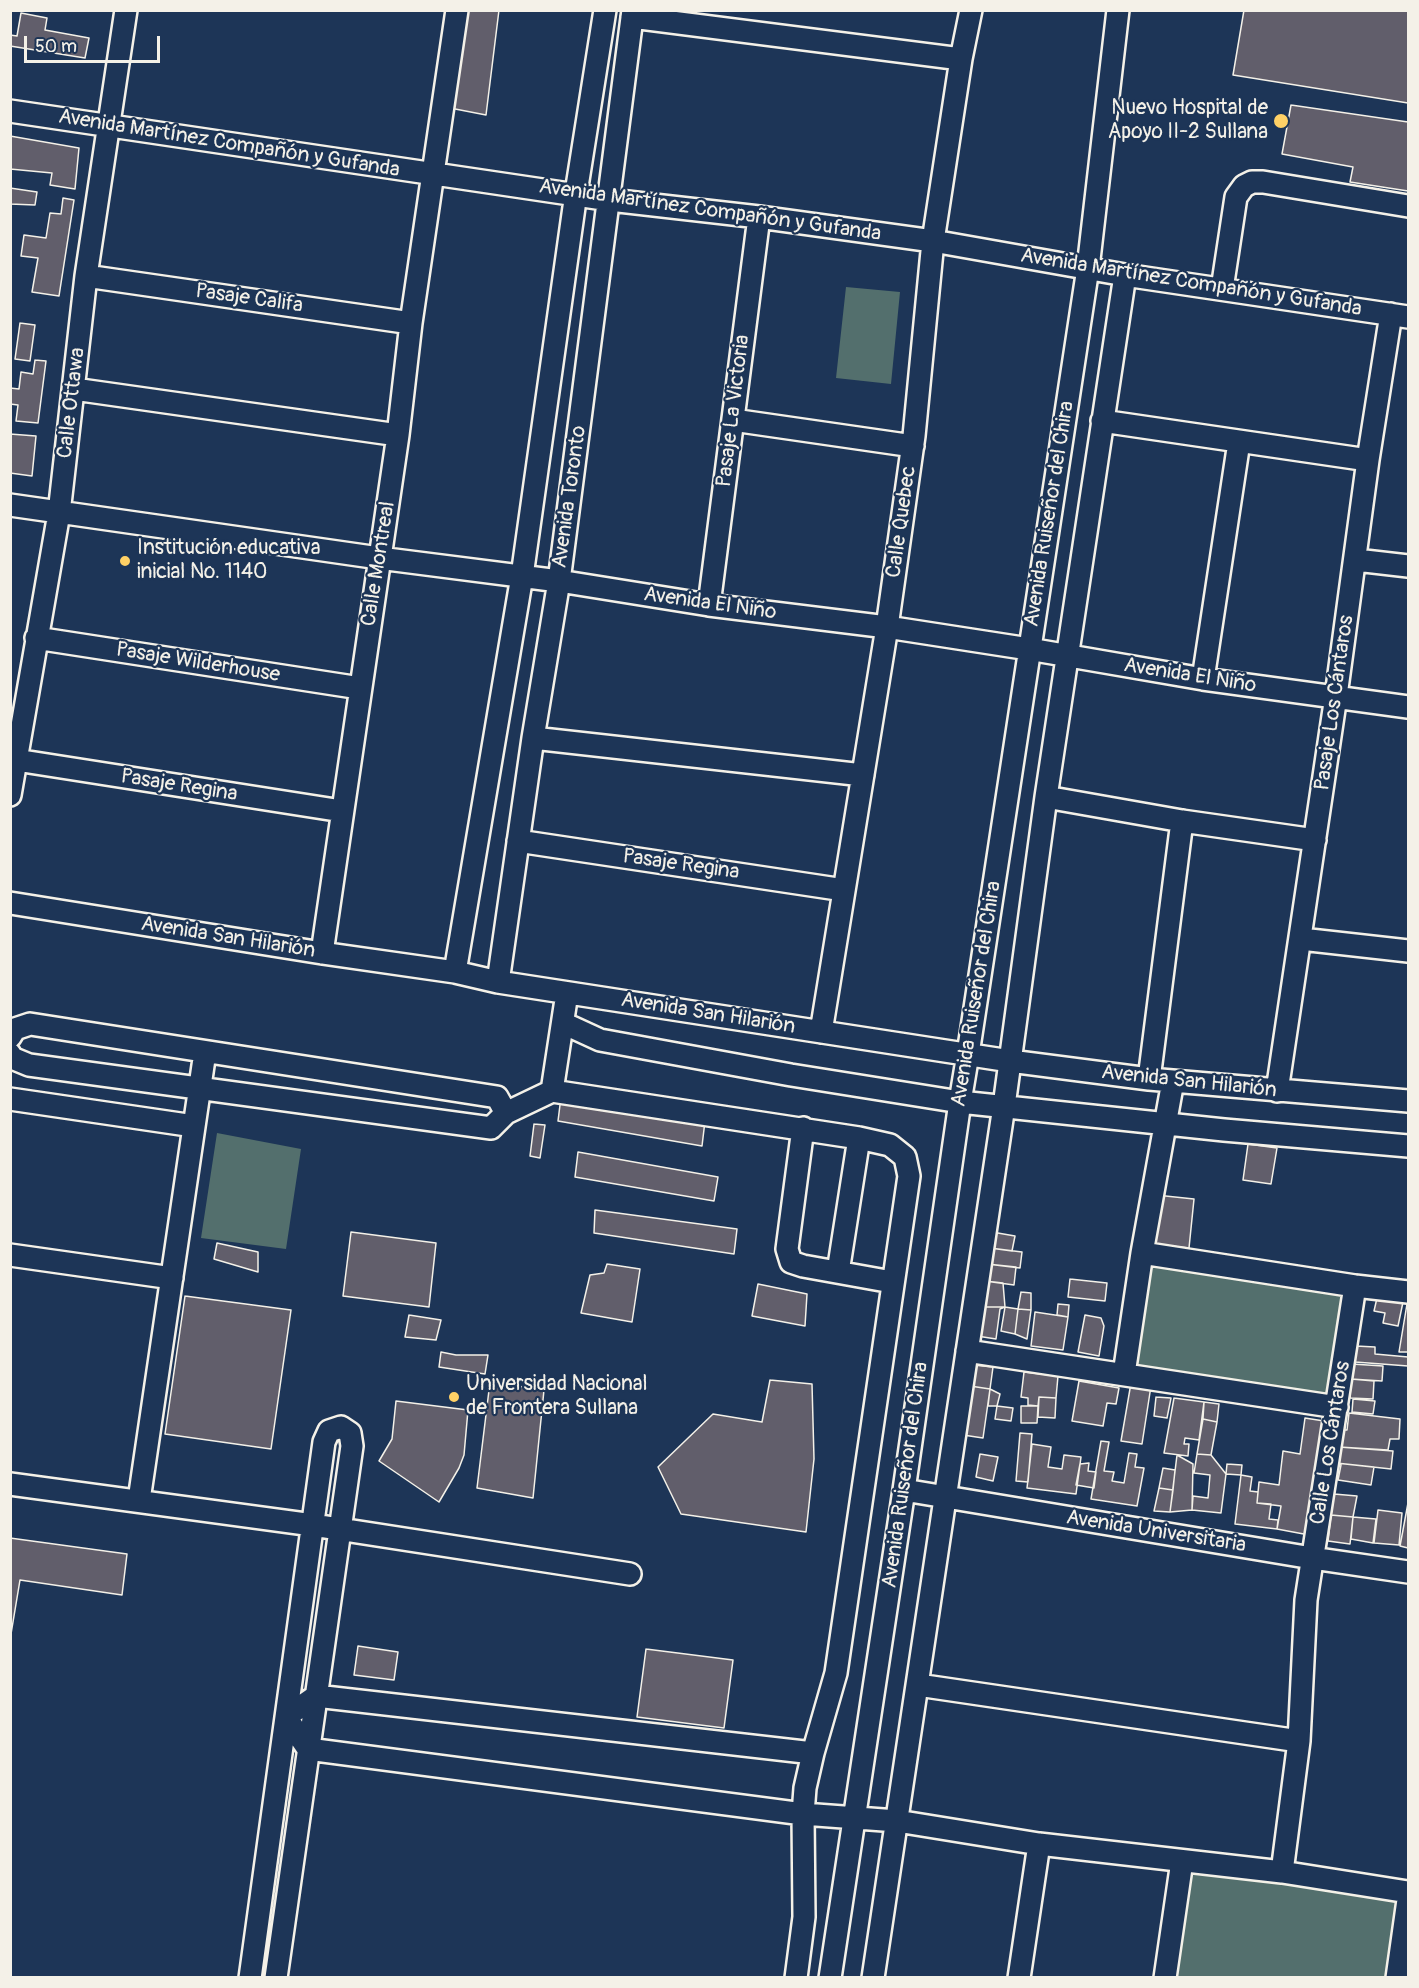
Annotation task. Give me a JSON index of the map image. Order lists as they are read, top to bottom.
{
  "streets": {
    "street": [
      "Avenida Martínez Compañón y Gufanda",
      "Pasaje Califa",
      "Calle Ottawa",
      "Pasaje La Victoria",
      "Avenida Toronto",
      "Avenida Ruiseñor del Chira",
      "Calle Quebec",
      "Calle Montreal",
      "Avenida El Niño",
      "Pasaje Wilderhouse",
      "Pasaje Los Cántaros",
      "Pasaje Regina",
      "Avenida San Hilarión",
      "Calle Los Cántaros",
      "Avenida Universitaria"
    ]
  },
  "crossings": [
    ["Avenida Martínez Compañón y Gufanda", "Calle Ottawa"],
    ["Avenida Martínez Compañón y Gufanda", "Pasaje La Victoria"],
    ["Avenida Martínez Compañón y Gufanda", "Avenida Toronto"],
    ["Avenida Martínez Compañón y Gufanda", "Avenida Ruiseñor del Chira"],
    ["Avenida Martínez Compañón y Gufanda", "Calle Quebec"],
    ["Avenida Martínez Compañón y Gufanda", "Calle Montreal"],
    ["Avenida Martínez Compañón y Gufanda", "Pasaje Los Cántaros"],
    ["Pasaje Califa", "Calle Ottawa"],
    ["Pasaje Califa", "Calle Montreal"],
    ["Calle Ottawa", "Avenida El Niño"],
    ["Calle Ottawa", "Pasaje Wilderhouse"],
    ["Calle Ottawa", "Pasaje Regina"],
    ["Pasaje La Victoria", "Avenida El Niño"],
    ["Avenida Toronto", "Avenida El Niño"],
    ["Avenida Toronto", "Pasaje Regina"],
    ["Avenida Toronto", "Avenida San Hilarión"],
    ["Avenida Ruiseñor del Chira", "Avenida El Niño"],
    ["Avenida Ruiseñor del Chira", "Avenida San Hilarión"],
    ["Avenida Ruiseñor del Chira", "Avenida Universitaria"],
    ["Calle Quebec", "Avenida El Niño"],
    ["Calle Quebec", "Pasaje Regina"],
    ["Calle Quebec", "Avenida San Hilarión"],
    ["Calle Montreal", "Avenida El Niño"],
    ["Calle Montreal", "Pasaje Wilderhouse"],
    ["Calle Montreal", "Pasaje Regina"],
    ["Calle Montreal", "Avenida San Hilarión"],
    ["Avenida El Niño", "Pasaje Los Cántaros"],
    ["Pasaje Los Cántaros", "Avenida San Hilarión"],
    ["Calle Los Cántaros", "Avenida Universitaria"]
  ],
  "places": ["Nuevo Hospital de Apoyo II-2 Sullana", "Institución educativa inicial No. 1140", "Universidad Nacional de Frontera Sullana"],
  "scale_bar": "50 m"
}
